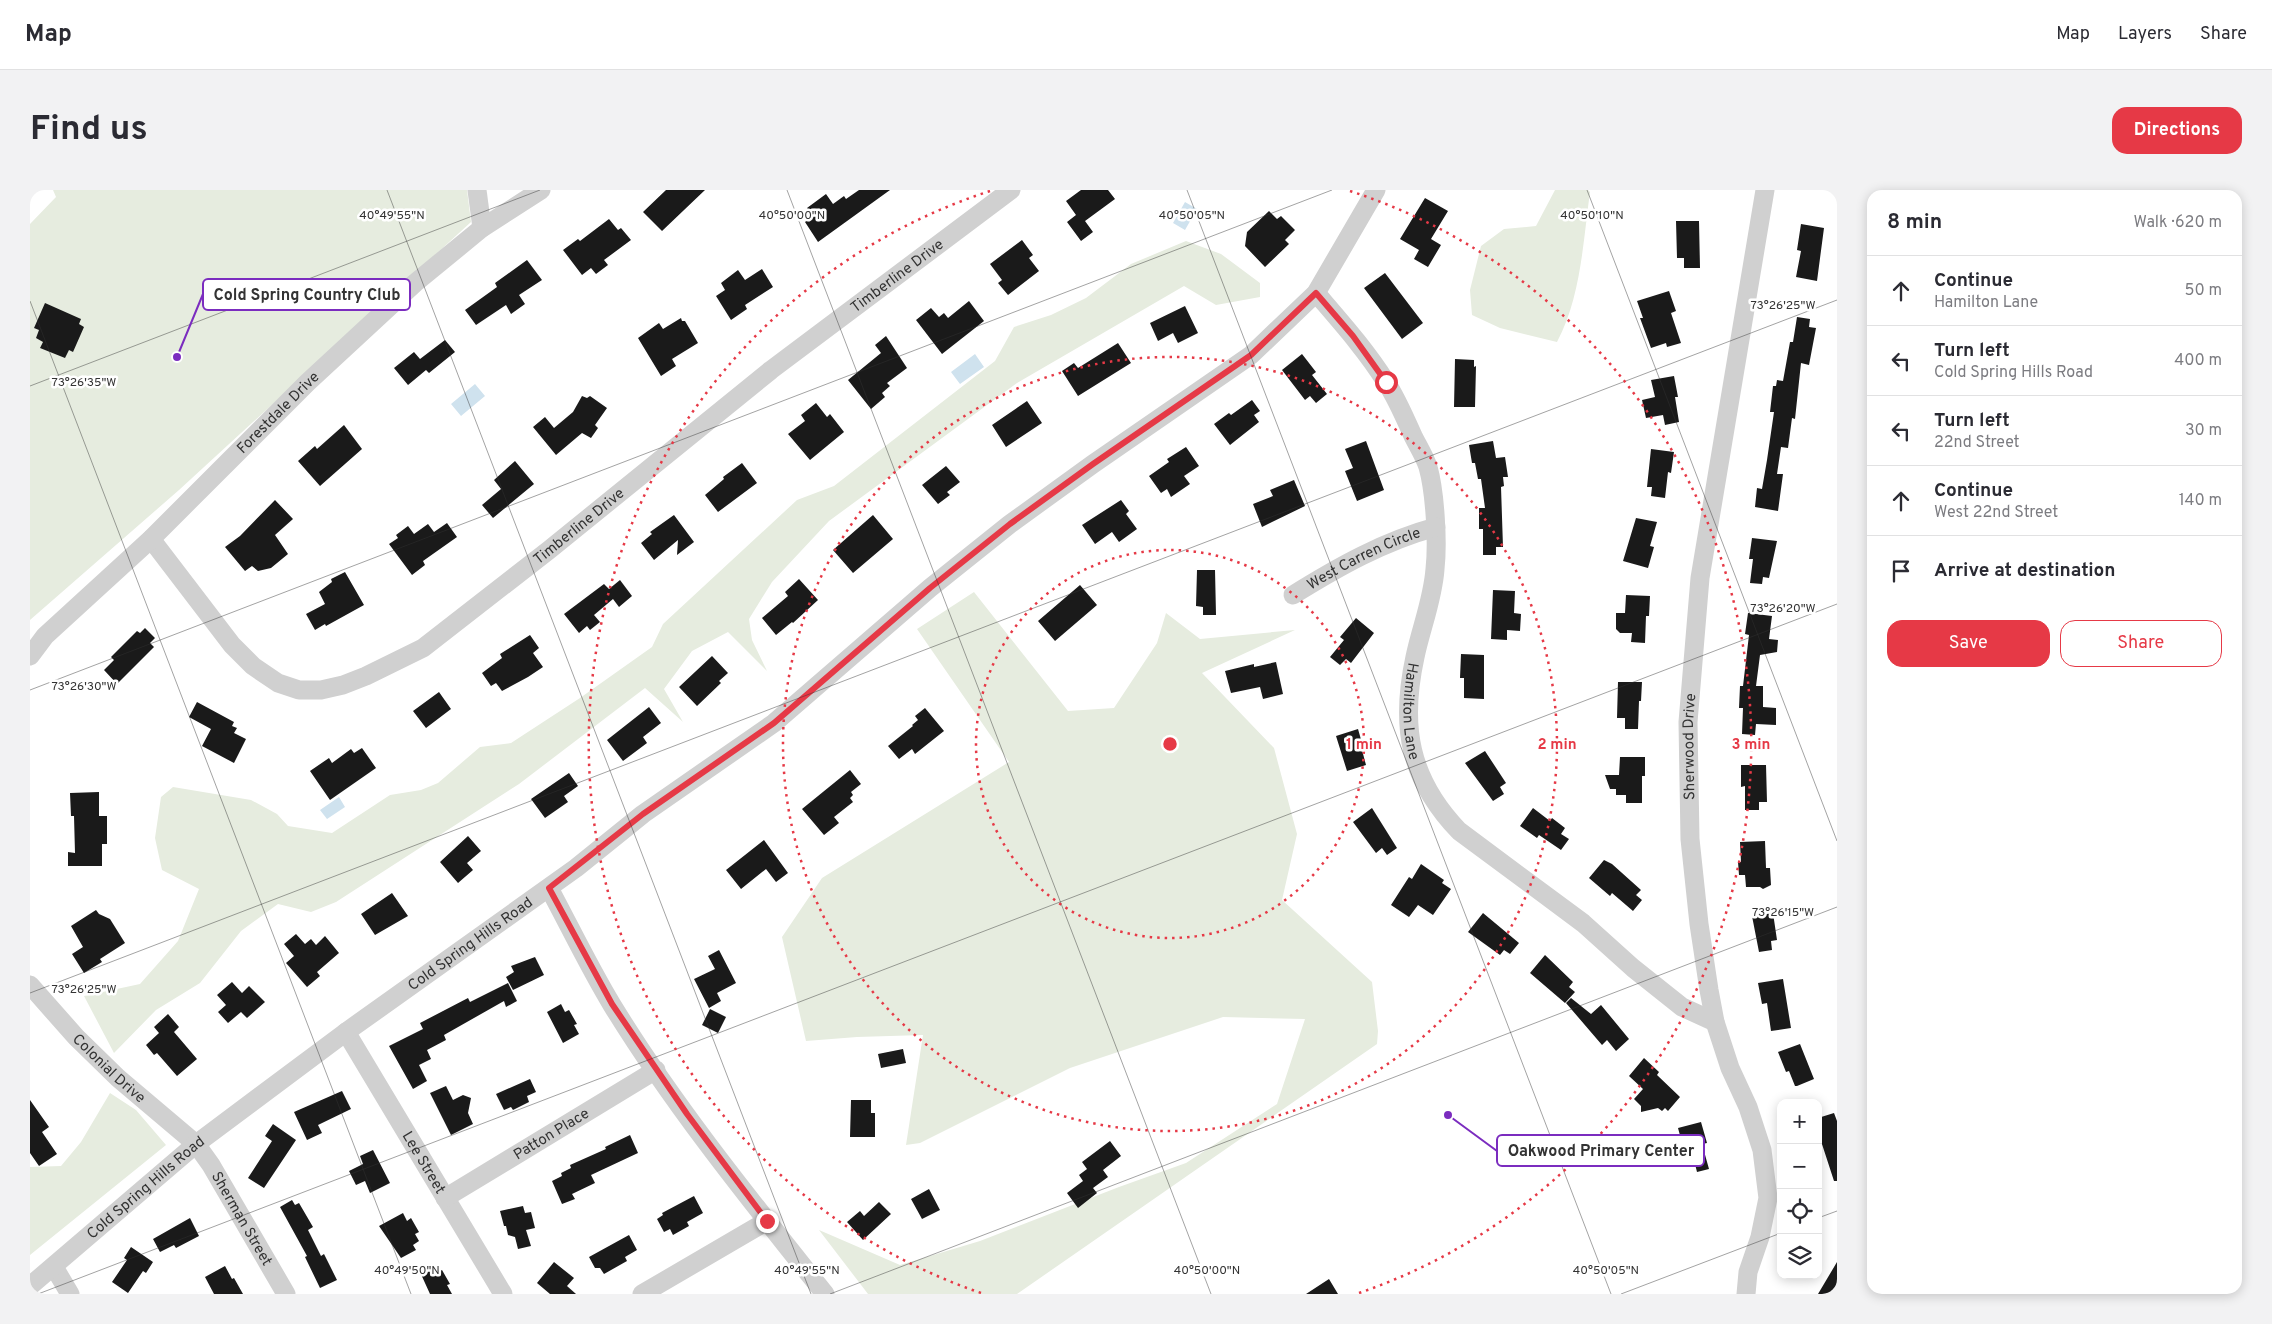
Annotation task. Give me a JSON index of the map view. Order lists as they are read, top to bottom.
{
  "streets": {
    "street": [
      "Timberline Drive",
      "Forestdale Drive",
      "West Carren Circle",
      "Hamilton Lane",
      "Sherwood Drive",
      "Cold Spring Hills Road",
      "Colonial Drive",
      "Patton Place",
      "Lee Street",
      "Sherman Street"
    ]
  },
  "crossings": [
    ["Timberline Drive", "Forestdale Drive"],
    ["West Carren Circle", "Hamilton Lane"],
    ["Hamilton Lane", "Sherwood Drive"],
    ["Hamilton Lane", "Cold Spring Hills Road"],
    ["Cold Spring Hills Road", "Colonial Drive"],
    ["Cold Spring Hills Road", "Lee Street"],
    ["Cold Spring Hills Road", "Sherman Street"],
    ["Colonial Drive", "Sherman Street"],
    ["Patton Place", "Lee Street"]
  ],
  "places": ["Cold Spring Country Club", "Oakwood Primary Center"],
  "page": {
    "header": "Map",
    "nav": ["Map", "Layers", "Share"],
    "buttons": [
      "Directions",
      ["Save", "Share"]
    ],
    "title": "Find us",
    "heading": ["8 min", "Walk · 620 m"],
    "list": [
      ["Continue", "Hamilton Lane", "50 m"],
      ["Turn left", "Cold Spring Hills Road", "400 m"],
      ["Turn left", "22nd Street", "30 m"],
      ["Continue", "West 22nd Street", "140 m"],
      "Arrive at destination"
    ],
    "map_buttons": ["+", "−"]
  },
  "coordinates": [
    "40°49'55\"N",
    "40°50'00\"N",
    "40°50'05\"N",
    "40°50'10\"N",
    "73°26'25\"W",
    "73°26'35\"W",
    "73°26'20\"W",
    "73°26'30\"W",
    "73°26'15\"W",
    "40°49'50\"N"
  ],
  "rings": ["1 min", "2 min", "3 min"]
}
